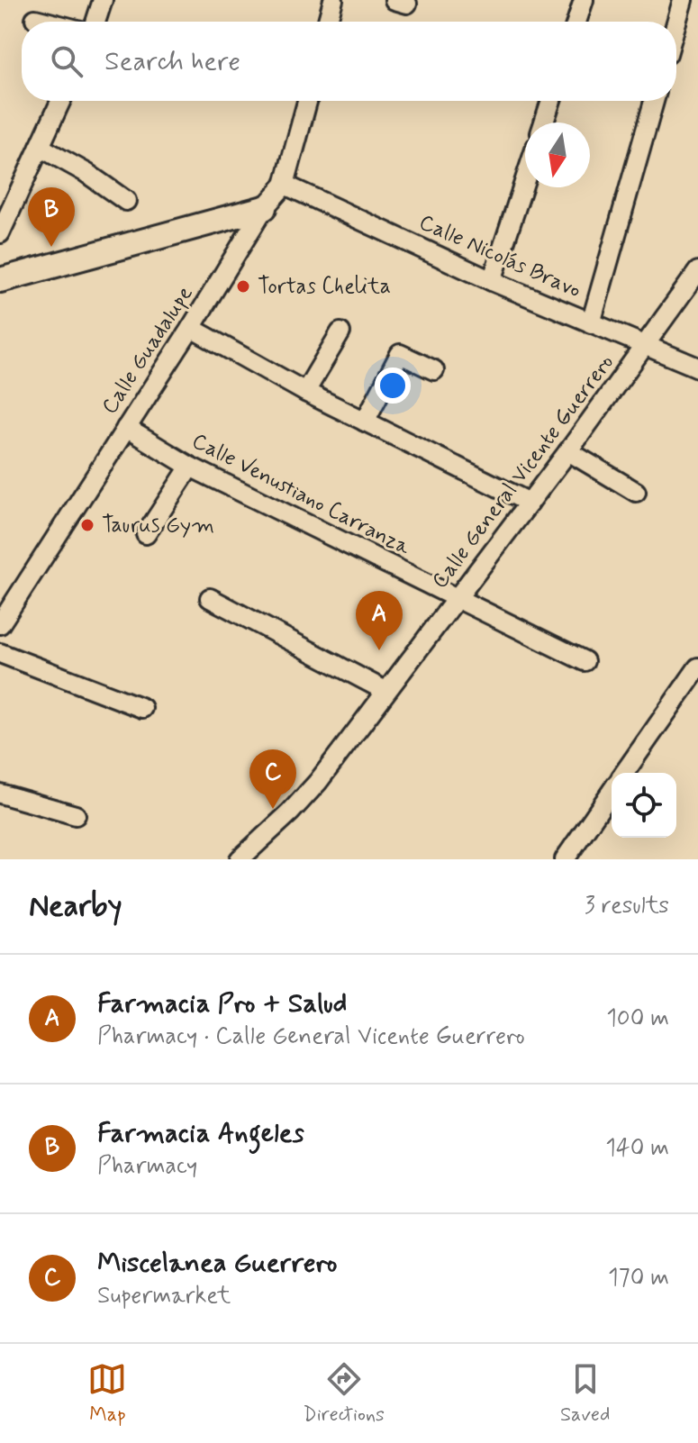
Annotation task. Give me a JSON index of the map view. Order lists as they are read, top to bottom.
{
  "streets": {
    "street": [
      "Calle Nicolás Bravo",
      "Calle Guadalupe",
      "Calle General Vicente Guerrero",
      "Calle Venustiano Carranza"
    ]
  },
  "crossings": [
    ["Calle Nicolás Bravo", "Calle Guadalupe"],
    ["Calle Nicolás Bravo", "Calle General Vicente Guerrero"],
    ["Calle Guadalupe", "Calle Venustiano Carranza"],
    ["Calle General Vicente Guerrero", "Calle Venustiano Carranza"]
  ],
  "places": ["Tortas Chelita", "Taurus Gym"],
  "north": "bottom",
  "page": {
    "search": "Search here",
    "pins": ["B", "A", "C"],
    "heading": ["Nearby", "3 results"],
    "list": [
      {
        "mark": "A",
        "name": "Farmacia Pro + Salud",
        "note": "Pharmacy · Calle General Vicente Guerrero",
        "value": "100 m"
      },
      {
        "mark": "B",
        "name": "Farmacia Angeles",
        "note": "Pharmacy",
        "value": "140 m"
      },
      {
        "mark": "C",
        "name": "Miscelanea Guerrero",
        "note": "Supermarket",
        "value": "170 m"
      }
    ],
    "nav": ["Map", "Directions", "Saved"]
  }
}
